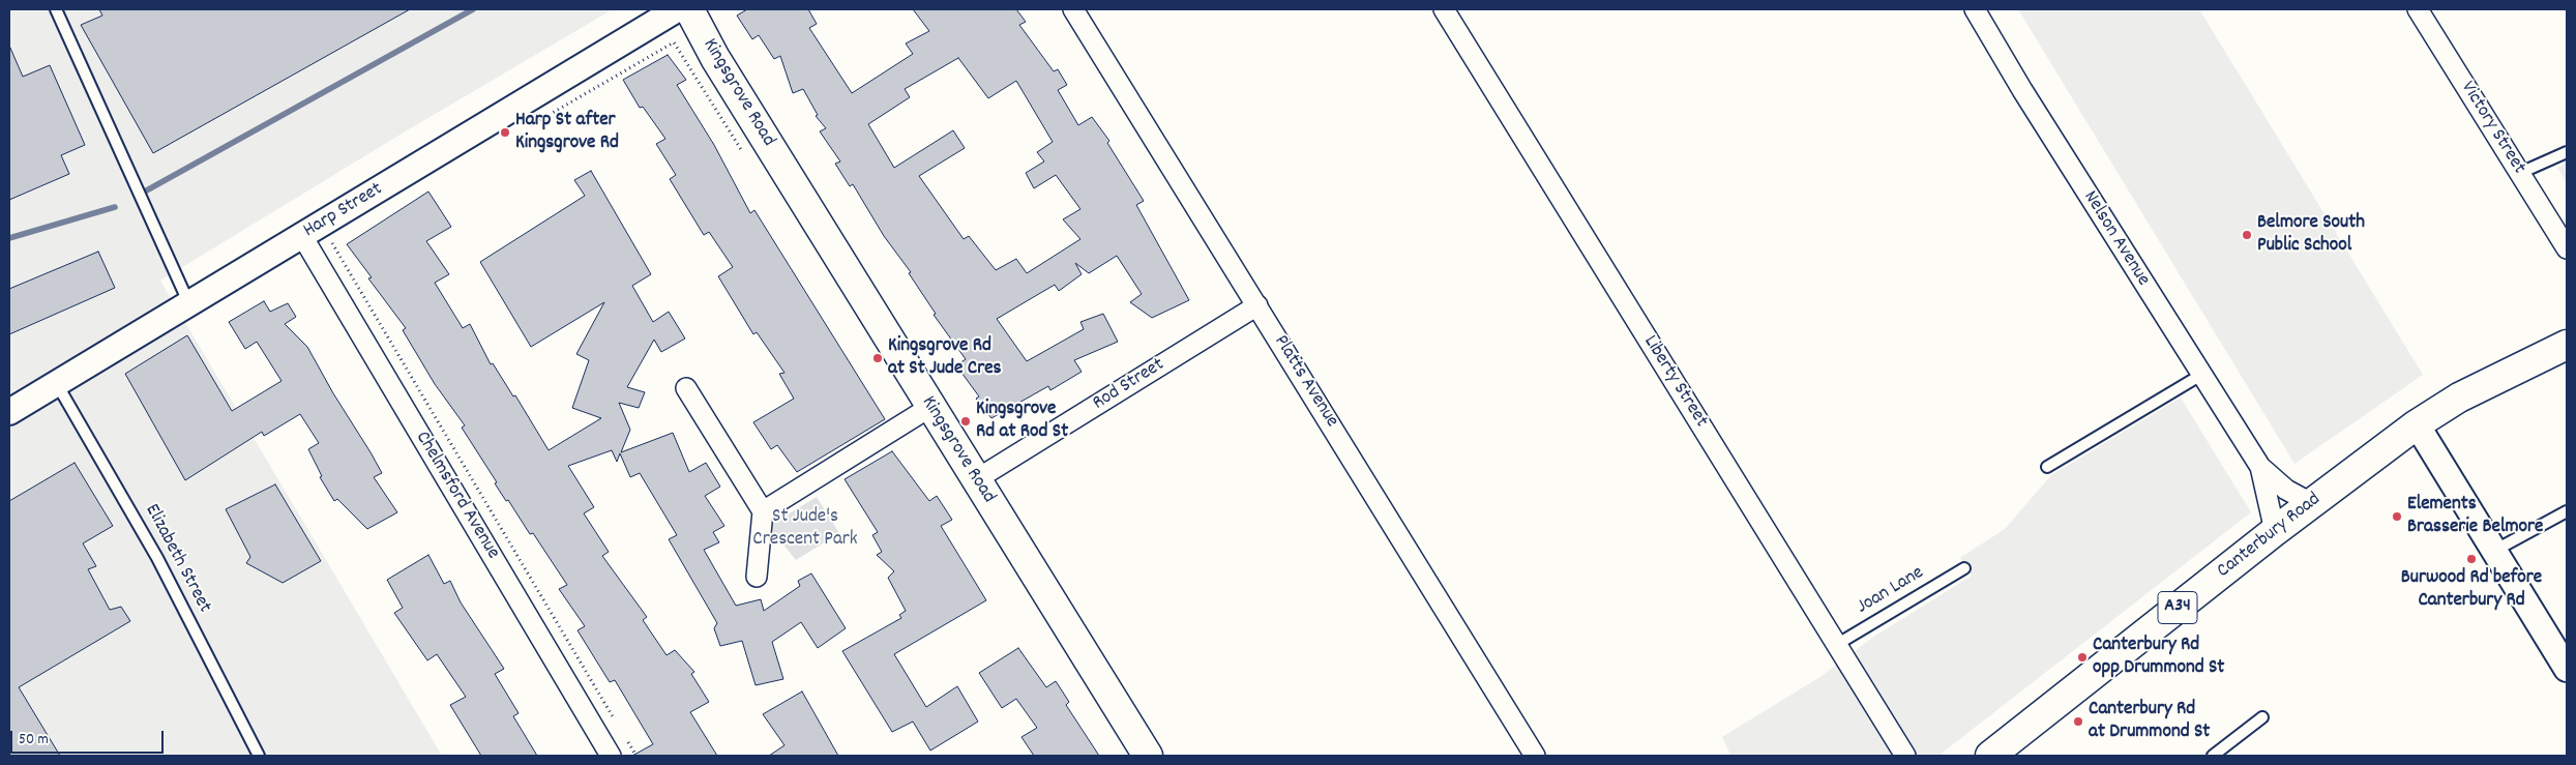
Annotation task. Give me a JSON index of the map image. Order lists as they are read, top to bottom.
{
  "streets": {
    "main road": ["Kingsgrove Road", "Canterbury Road", "A34"],
    "street": [
      "Victory Street",
      "Harp Street",
      "Nelson Avenue",
      "Platts Avenue",
      "Liberty Street",
      "Rod Street",
      "Chelmsford Avenue"
    ],
    "lane": ["Elizabeth Street", "Joan Lane"]
  },
  "crossings": [
    ["Kingsgrove Road", "Rod Street"],
    ["Harp Street", "Chelmsford Avenue"],
    ["Harp Street", "Elizabeth Street"],
    ["Nelson Avenue", "Canterbury Road"],
    ["Platts Avenue", "Rod Street"],
    ["Liberty Street", "Joan Lane"]
  ],
  "parks": ["St Jude's Crescent Park"],
  "places": [
    "Harp St after Kingsgrove Rd",
    "Belmore South Public School",
    "Kingsgrove Rd at St Jude Cres",
    "Kingsgrove Rd at Rod St",
    "Elements Brasserie Belmore",
    "Burwood Rd before Canterbury Rd",
    "Canterbury Rd opp Drummond St",
    "Canterbury Rd at Drummond St"
  ],
  "scale_bar": "50 m"
}
